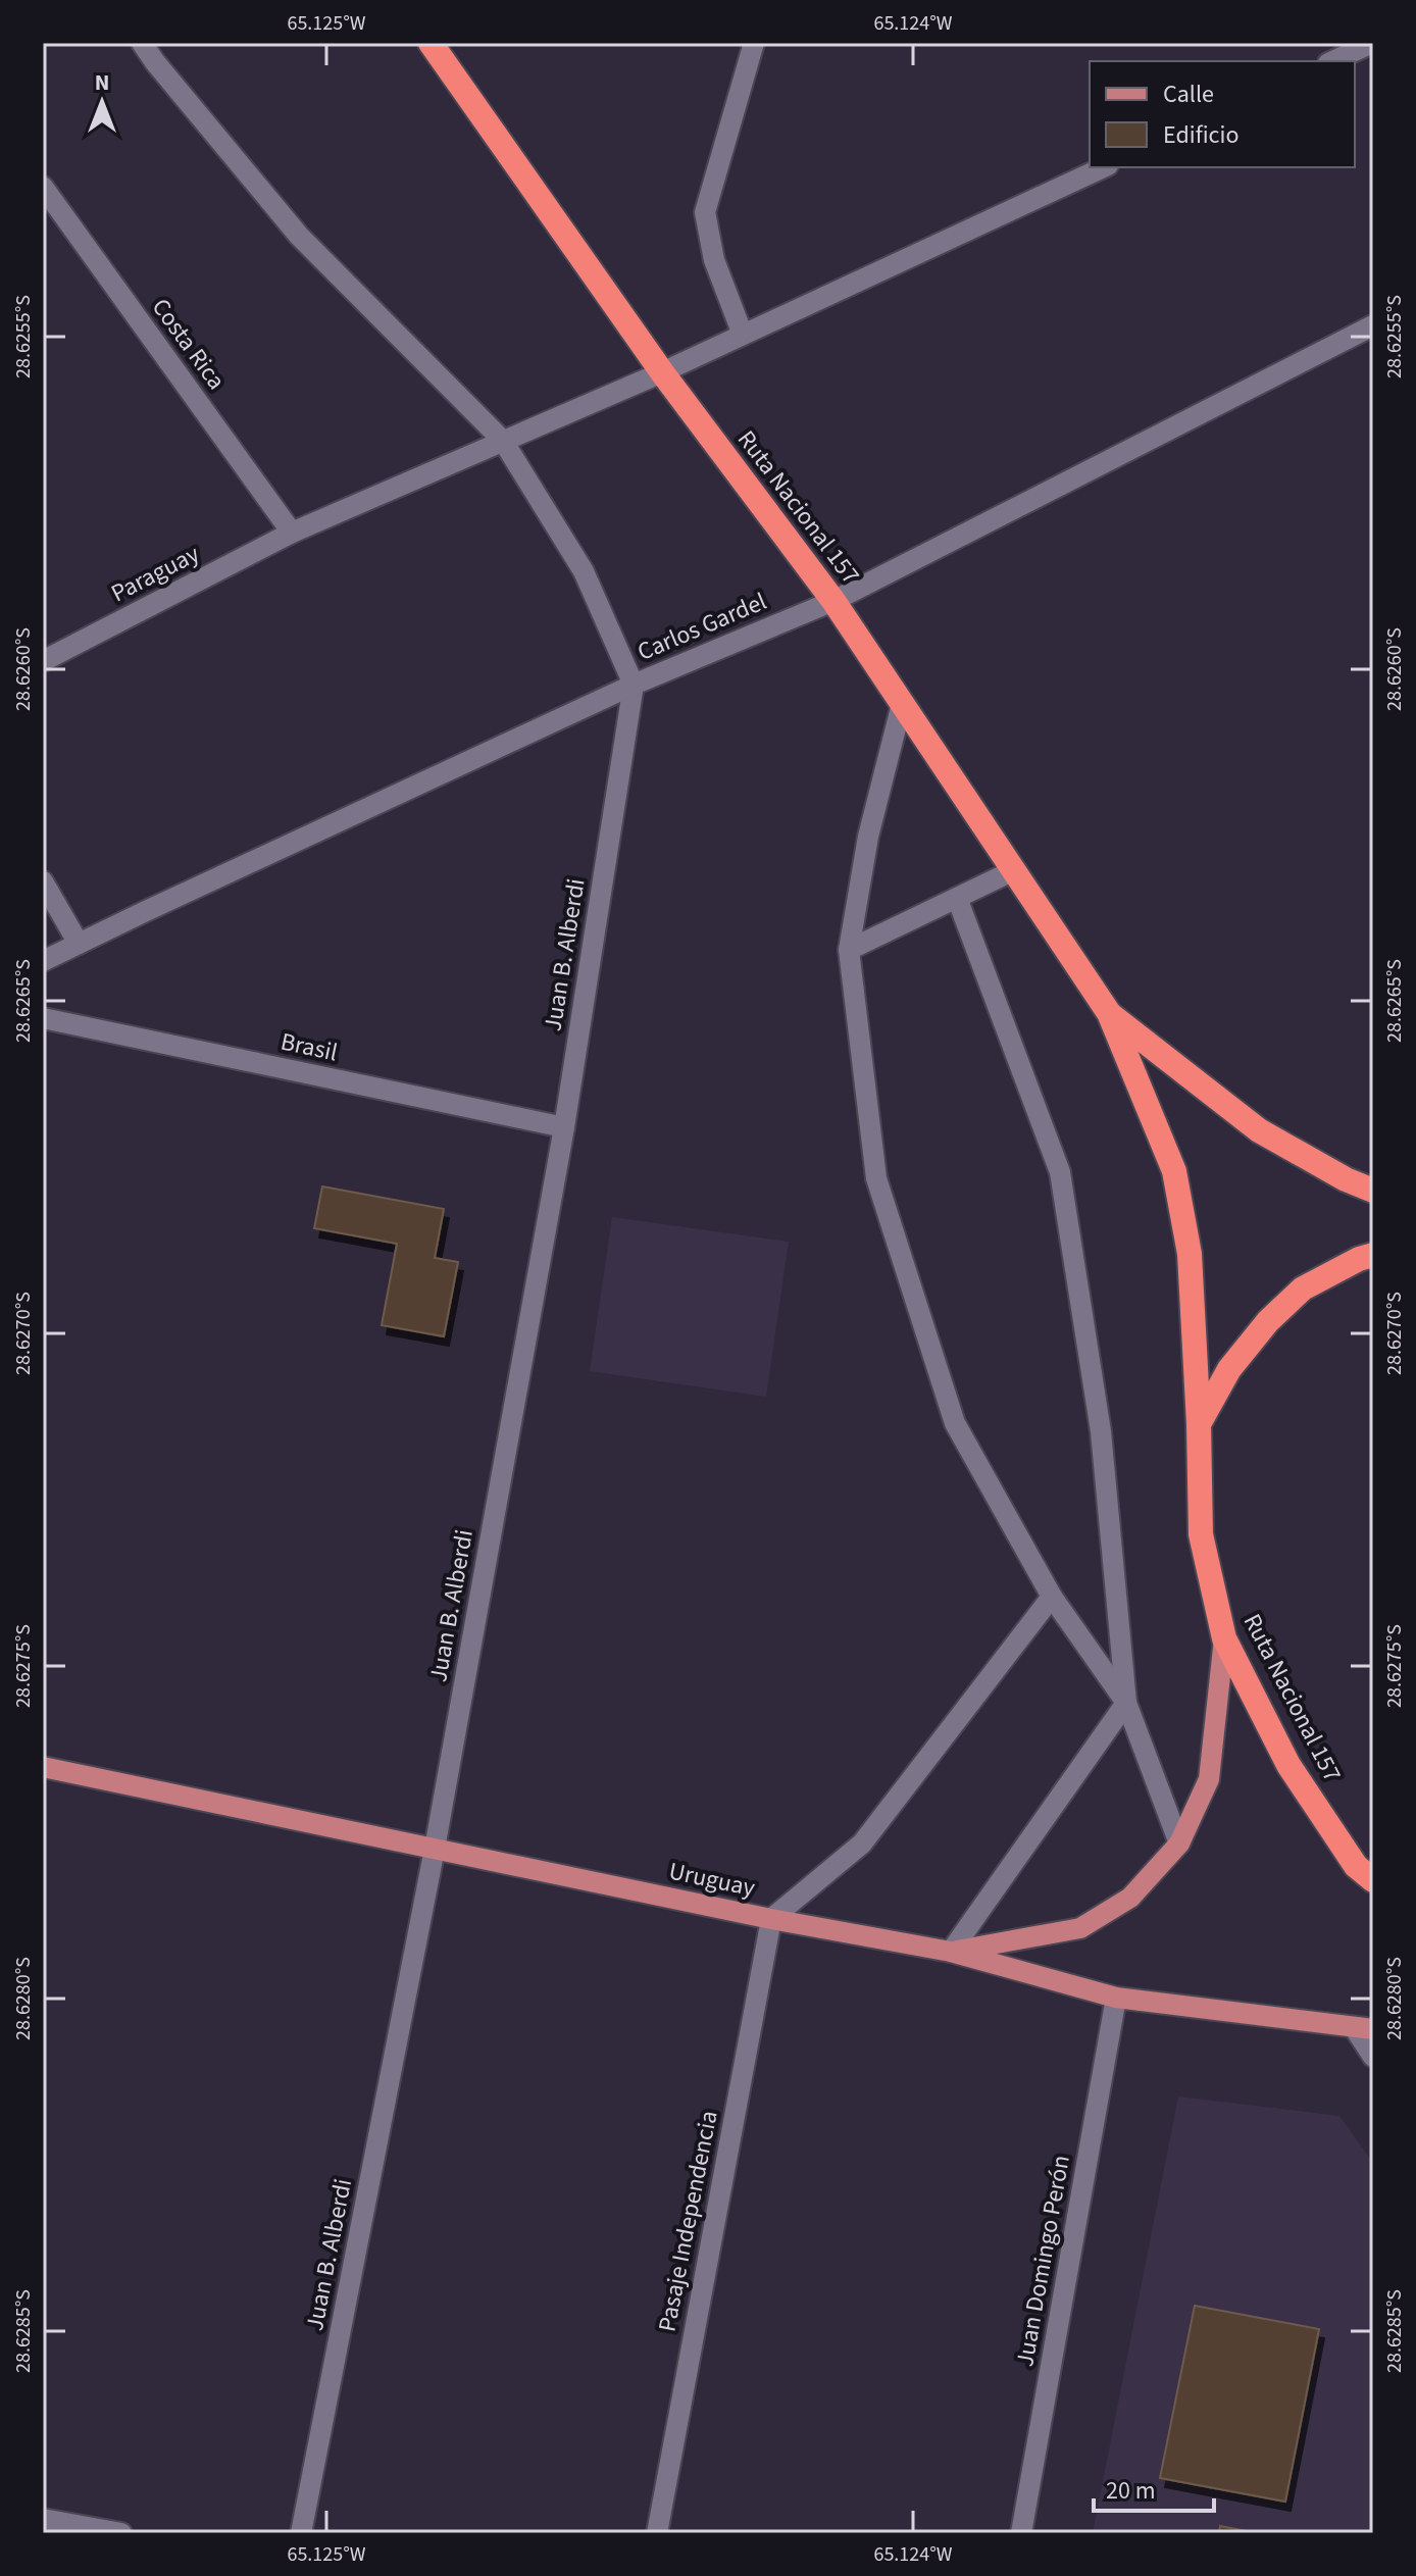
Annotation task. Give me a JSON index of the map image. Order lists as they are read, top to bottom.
{
  "streets": {
    "highway": ["Ruta Nacional 157"],
    "main road": ["Uruguay"],
    "street": [
      "Costa Rica",
      "Paraguay",
      "Carlos Gardel",
      "Juan B. Alberdi",
      "Brasil",
      "Pasaje Independencia",
      "Juan Domingo Perón"
    ]
  },
  "crossings": [
    ["Costa Rica", "Paraguay"],
    ["Ruta Nacional 157", "Paraguay"],
    ["Ruta Nacional 157", "Carlos Gardel"],
    ["Carlos Gardel", "Juan B. Alberdi"],
    ["Juan B. Alberdi", "Brasil"],
    ["Juan B. Alberdi", "Uruguay"],
    ["Uruguay", "Pasaje Independencia"],
    ["Uruguay", "Juan Domingo Perón"]
  ],
  "legend": ["Calle", "Edificio"],
  "scale_bar": "20 m",
  "north": "top",
  "coordinates": [
    "65.125°W",
    "65.124°W",
    "28.6255°S",
    "28.6260°S",
    "28.6265°S",
    "28.6270°S",
    "28.6275°S",
    "28.6280°S",
    "28.6285°S"
  ]
}
